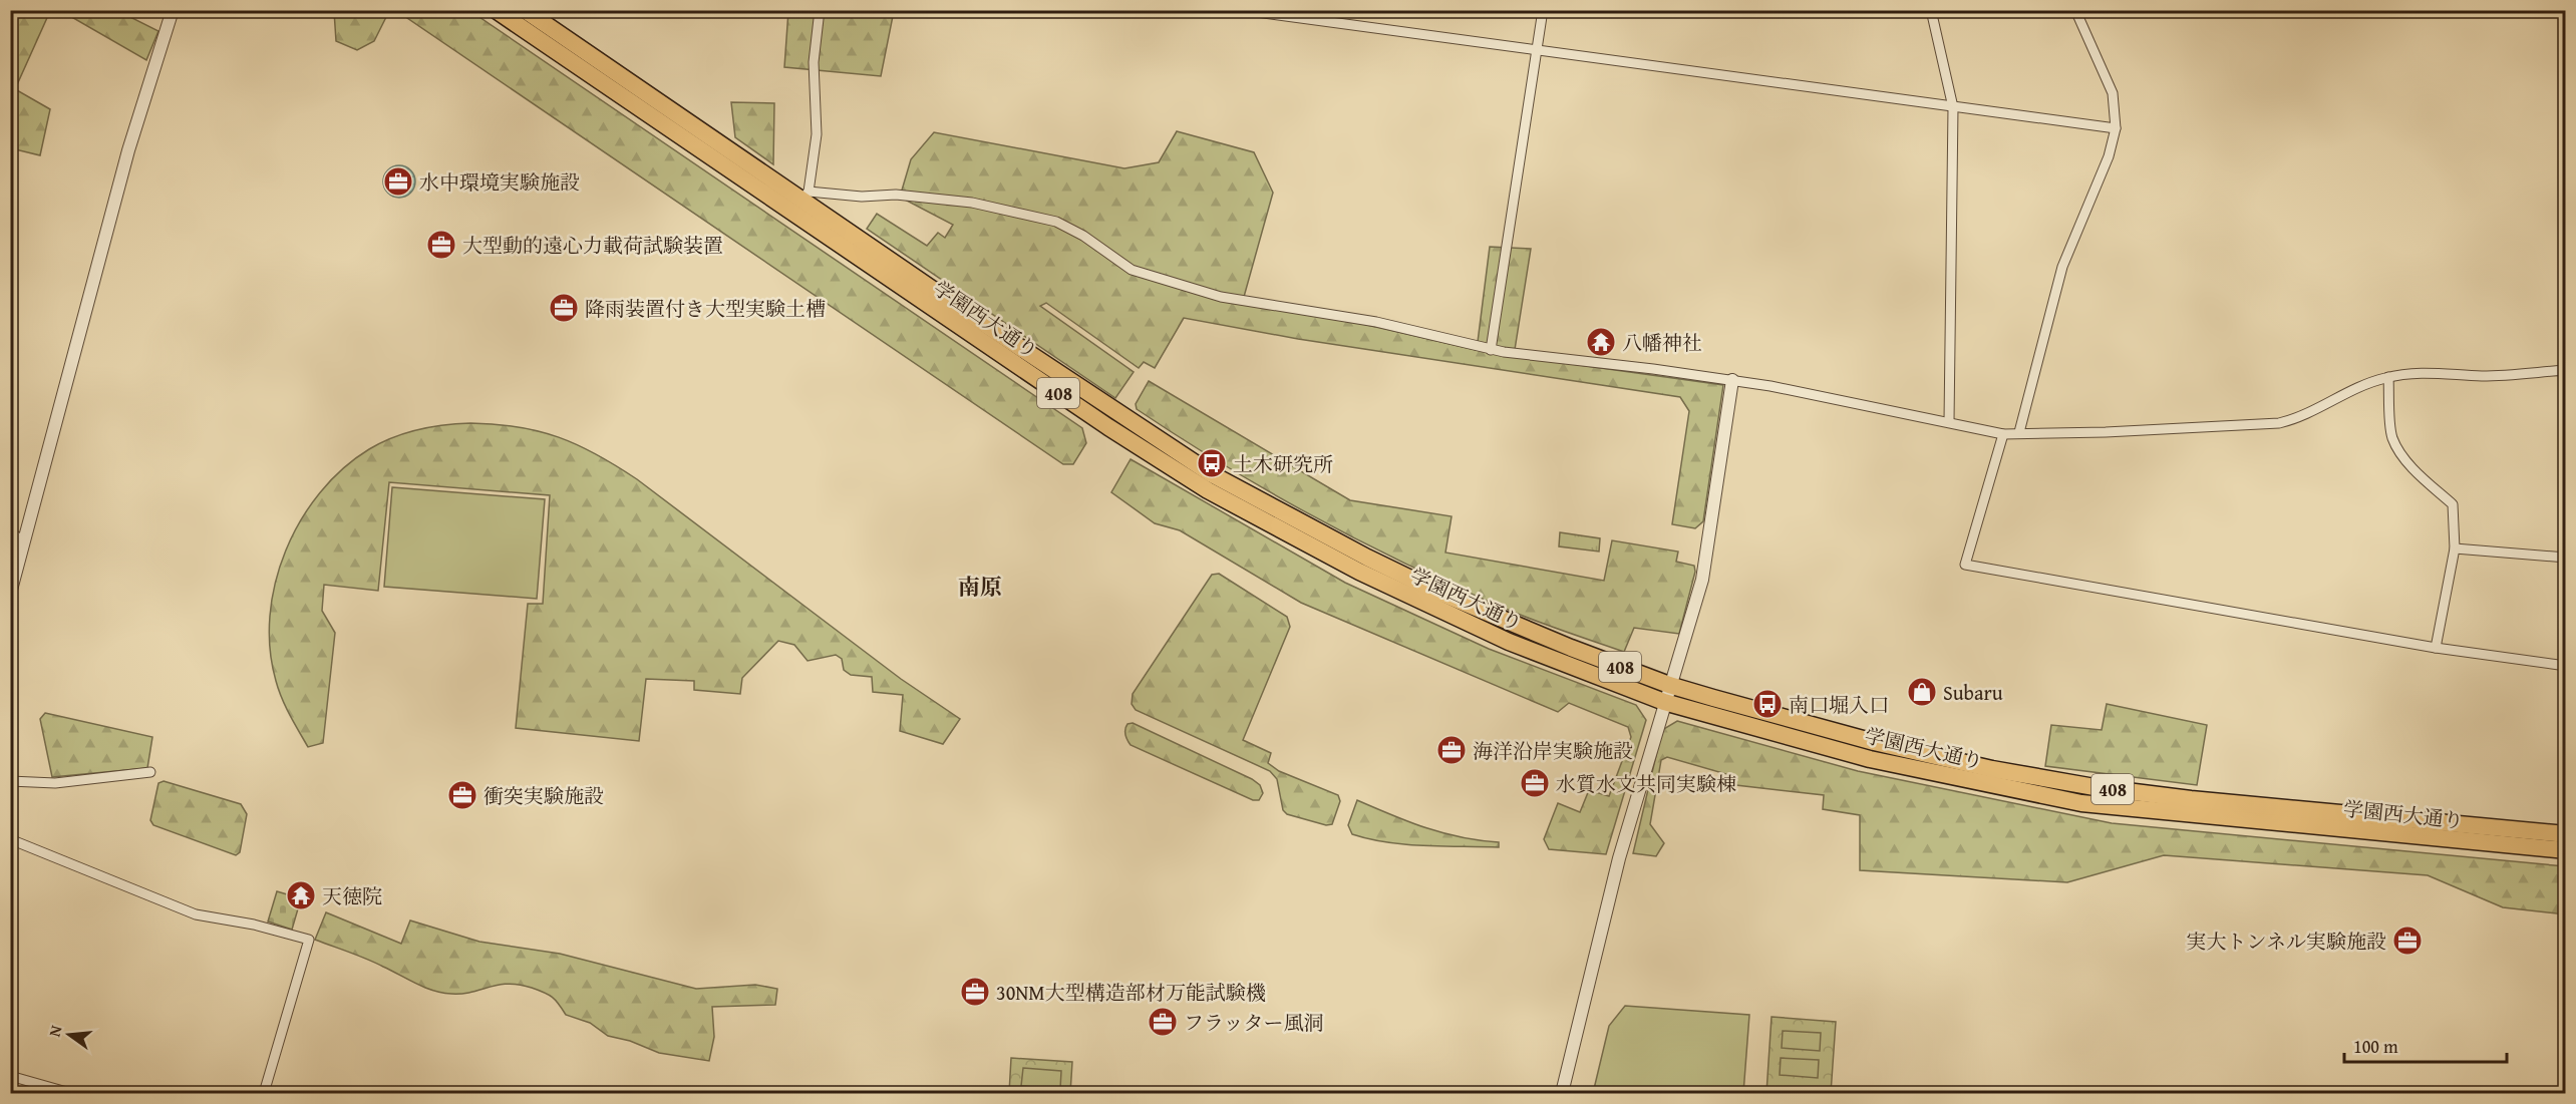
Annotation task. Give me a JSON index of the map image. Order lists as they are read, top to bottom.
{
  "streets": {
    "highway": ["学園西大通り", "408"]
  },
  "districts": ["南原"],
  "places": {
    "office": [
      "水中環境実験施設",
      "大型動的遠心力載荷試験装置",
      "降雨装置付き大型実験土槽",
      "海洋沿岸実験施設",
      "水質水文共同実験棟",
      "衝突実験施設",
      "実大トンネル実験施設",
      "30NM大型構造部材万能試験機",
      "フラッター風洞"
    ],
    "temple": ["八幡神社", "天徳院"],
    "bus stop": ["土木研究所", "南口堀入口"],
    "shop": ["Subaru"]
  },
  "scale_bar": "100 m",
  "north": "left"
}
